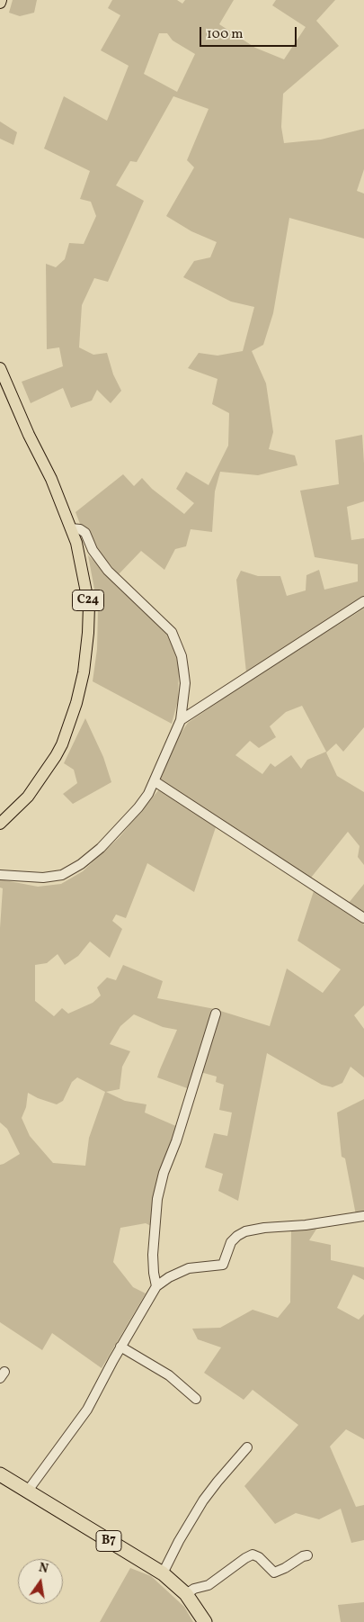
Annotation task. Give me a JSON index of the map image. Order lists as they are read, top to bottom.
{
  "streets": {
    "highway": ["B7"],
    "main road": ["C24"]
  },
  "scale_bar": "100 m",
  "north": "top"
}
